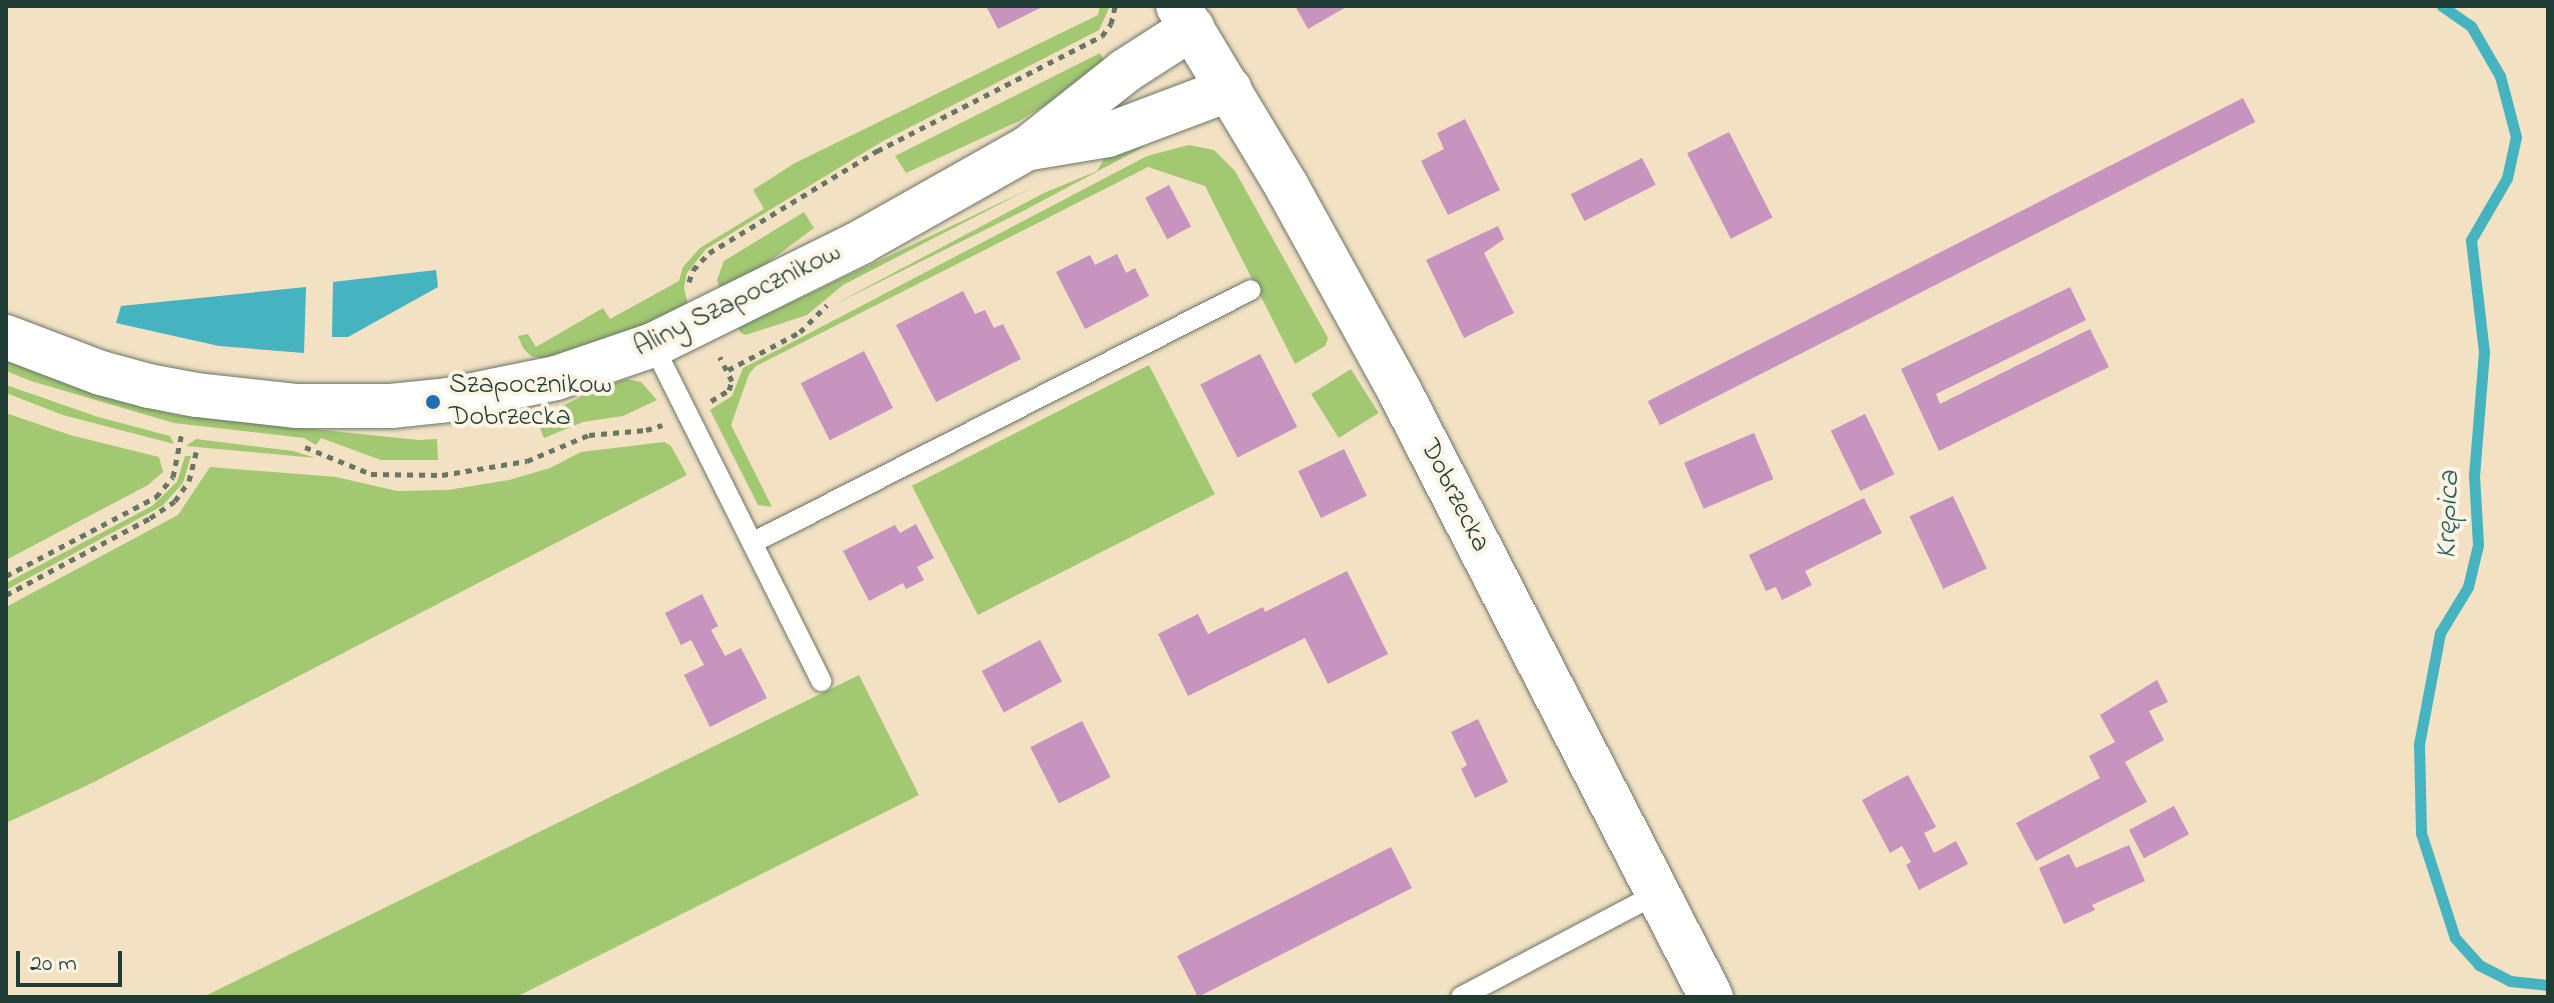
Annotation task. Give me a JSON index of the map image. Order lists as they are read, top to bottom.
{
  "streets": {
    "street": ["Aliny Szapocznikow", "Dobrzecka"]
  },
  "crossings": [
    ["Aliny Szapocznikow", "Dobrzecka"]
  ],
  "water": ["Krępica"],
  "places": ["Szapocznikow Dobrzecka"],
  "scale_bar": "20 m"
}
